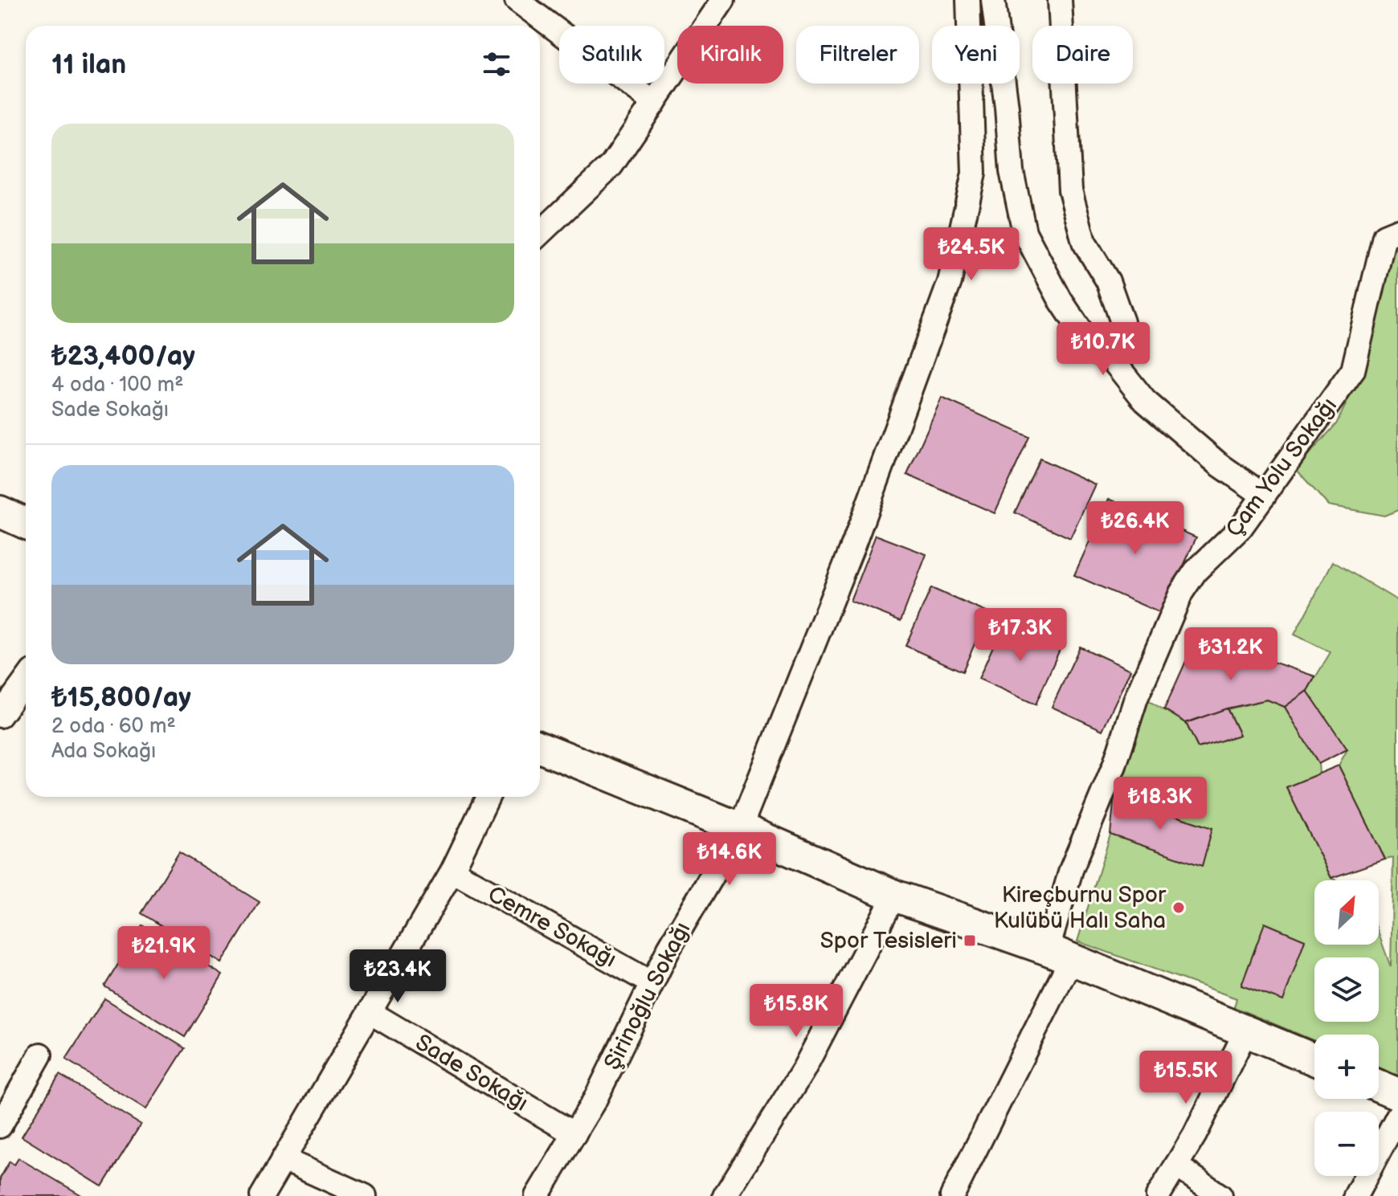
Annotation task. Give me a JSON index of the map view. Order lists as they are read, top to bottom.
{
  "streets": {
    "street": [
      "Çam Yolu Sokağı",
      "Cemre Sokağı",
      "Şirinoğlu Sokağı",
      "Sade Sokağı"
    ]
  },
  "crossings": [
    ["Cemre Sokağı", "Şirinoğlu Sokağı"],
    ["Şirinoğlu Sokağı", "Sade Sokağı"]
  ],
  "places": {
    "other": ["Kireçburnu Spor Kulübü Halı Saha"],
    "transit": ["Spor Tesisleri"]
  },
  "north": "top right",
  "page": {
    "chip": [
      "Satılık",
      "Kiralık",
      "Filtreler",
      "Yeni",
      "Daire"
    ],
    "heading": "11 ilan",
    "list": [
      {
        "name": "₺23,400/ay",
        "note": "4 oda · 100 m² · Sade Sokağı"
      },
      {
        "name": "₺15,800/ay",
        "note": "2 oda · 60 m² · Ada Sokağı"
      }
    ],
    "price": [
      "₺24.5K",
      "₺10.7K",
      "₺26.4K",
      "₺17.3K",
      "₺31.2K",
      "₺18.3K",
      "₺14.6K",
      "₺21.9K",
      "₺23.4K",
      "₺15.8K",
      "₺15.5K"
    ],
    "map_buttons": ["+", "−"]
  }
}
